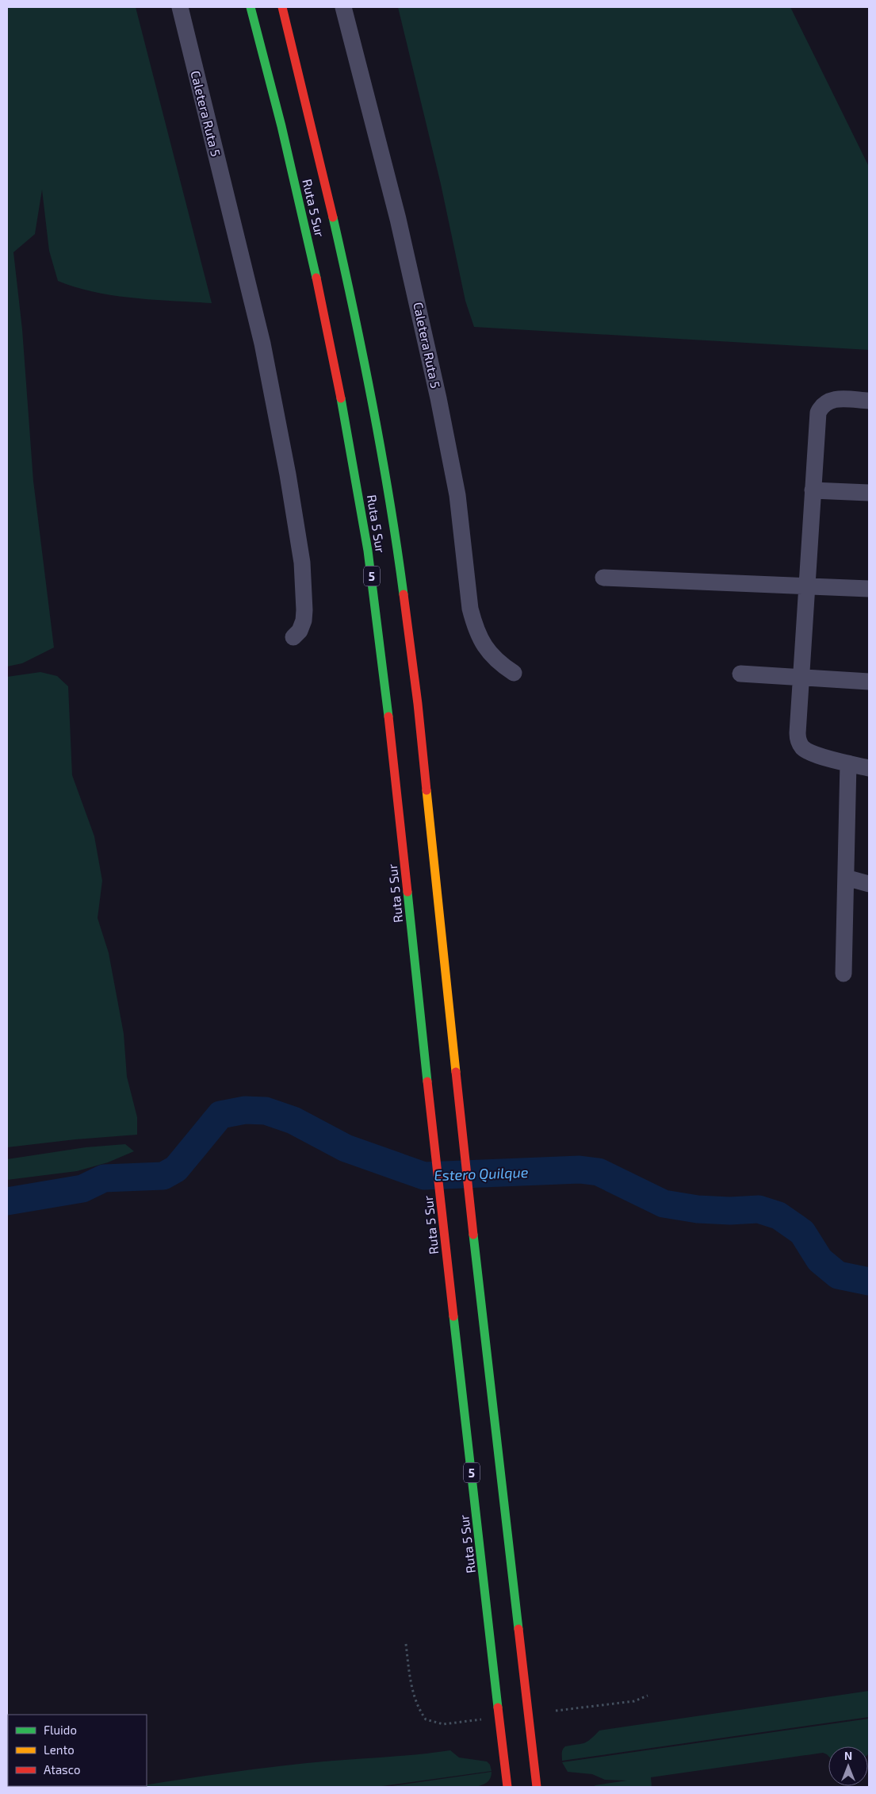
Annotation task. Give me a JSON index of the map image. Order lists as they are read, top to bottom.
{
  "streets": {
    "highway": ["Ruta 5 Sur", "5"],
    "street": ["Caletera Ruta 5"]
  },
  "water": ["Estero Quilque"],
  "legend": ["Fluido", "Lento", "Atasco"],
  "north": "top"
}
